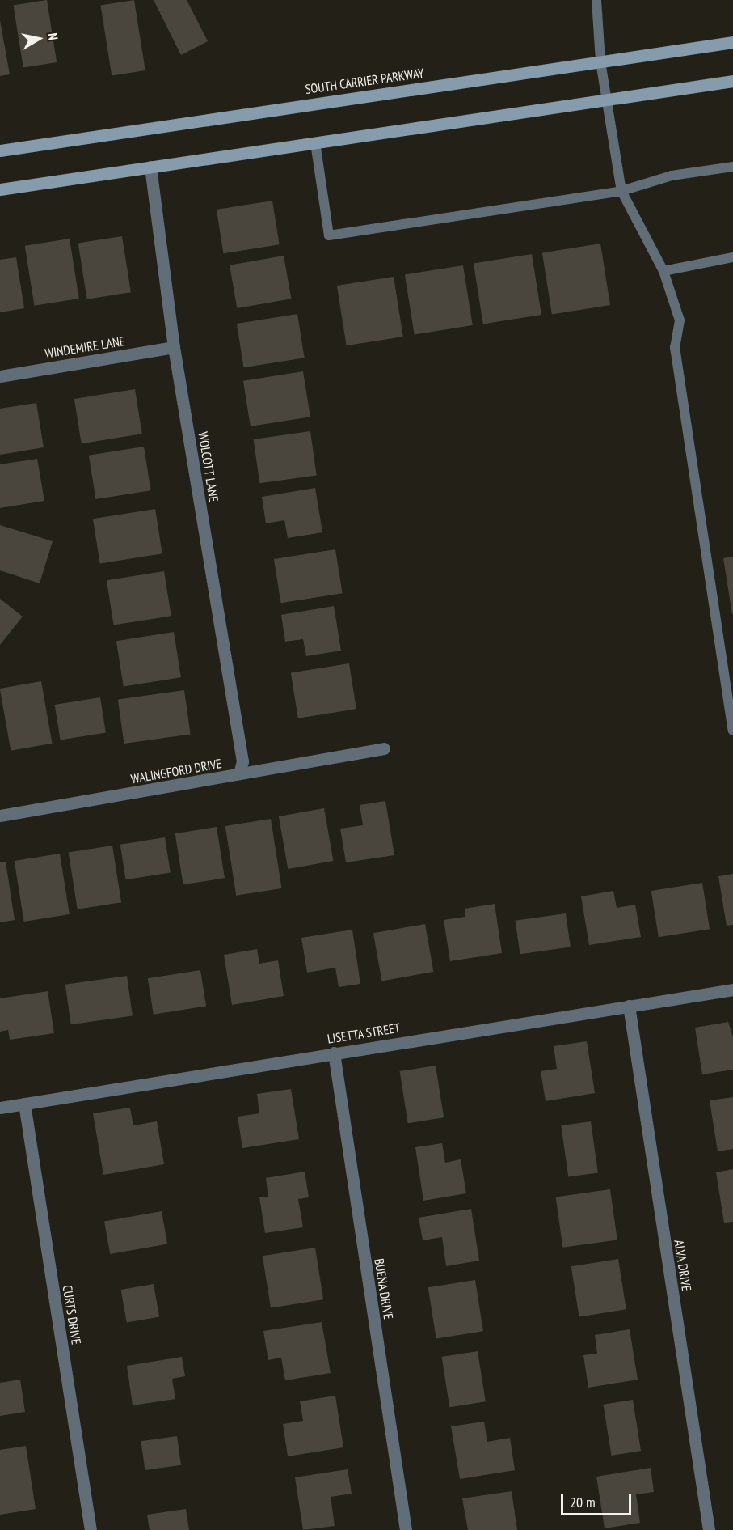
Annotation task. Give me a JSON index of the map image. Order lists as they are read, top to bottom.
{
  "streets": {
    "main road": ["SOUTH CARRIER PARKWAY"],
    "street": [
      "WINDEMIRE LANE",
      "WOLCOTT LANE",
      "WALINGFORD DRIVE",
      "LISETTA STREET",
      "ALVA DRIVE",
      "BUENA DRIVE",
      "CURTS DRIVE"
    ]
  },
  "crossings": [
    ["WINDEMIRE LANE", "WOLCOTT LANE"],
    ["WOLCOTT LANE", "WALINGFORD DRIVE"],
    ["LISETTA STREET", "ALVA DRIVE"],
    ["LISETTA STREET", "BUENA DRIVE"],
    ["LISETTA STREET", "CURTS DRIVE"]
  ],
  "scale_bar": "20 m",
  "north": "right"
}
